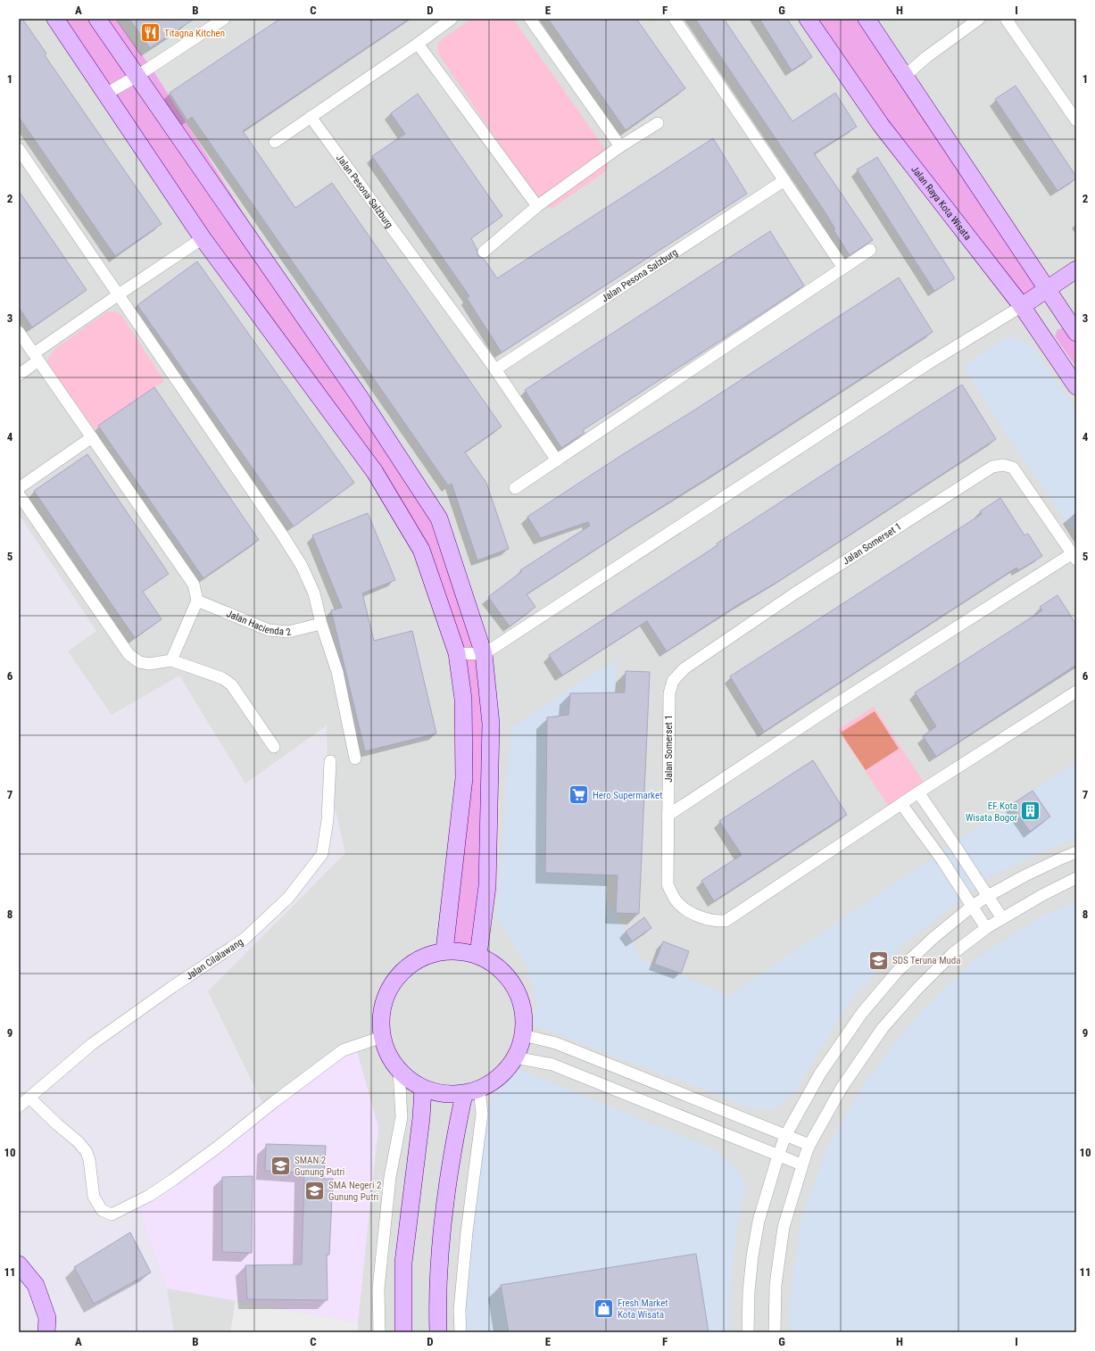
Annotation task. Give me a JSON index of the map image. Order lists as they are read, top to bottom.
{
  "streets": {
    "street": [
      "Jalan Pesona Salzburg",
      "Jalan Raya Kota Wisata",
      "Jalan Somerset 1",
      "Jalan Hacienda 2",
      "Jalan Cilalawang"
    ]
  },
  "places": {
    "restaurant": ["Titagna Kitchen"],
    "supermarket": ["Hero Supermarket"],
    "building": ["EF Kota Wisata Bogor"],
    "school or university": ["SDS Teruna Muda", "SMAN 2 Gunung Putri", "SMA Negeri 2 Gunung Putri"],
    "shop": ["Fresh Market Kota Wisata"]
  },
  "grid": {
    "columns": [
      "A",
      "B",
      "C",
      "D",
      "E",
      "F",
      "G",
      "H",
      "I"
    ],
    "rows": [
      "1",
      "2",
      "3",
      "4",
      "5",
      "6",
      "7",
      "8",
      "9",
      "10",
      "11"
    ]
  }
}
